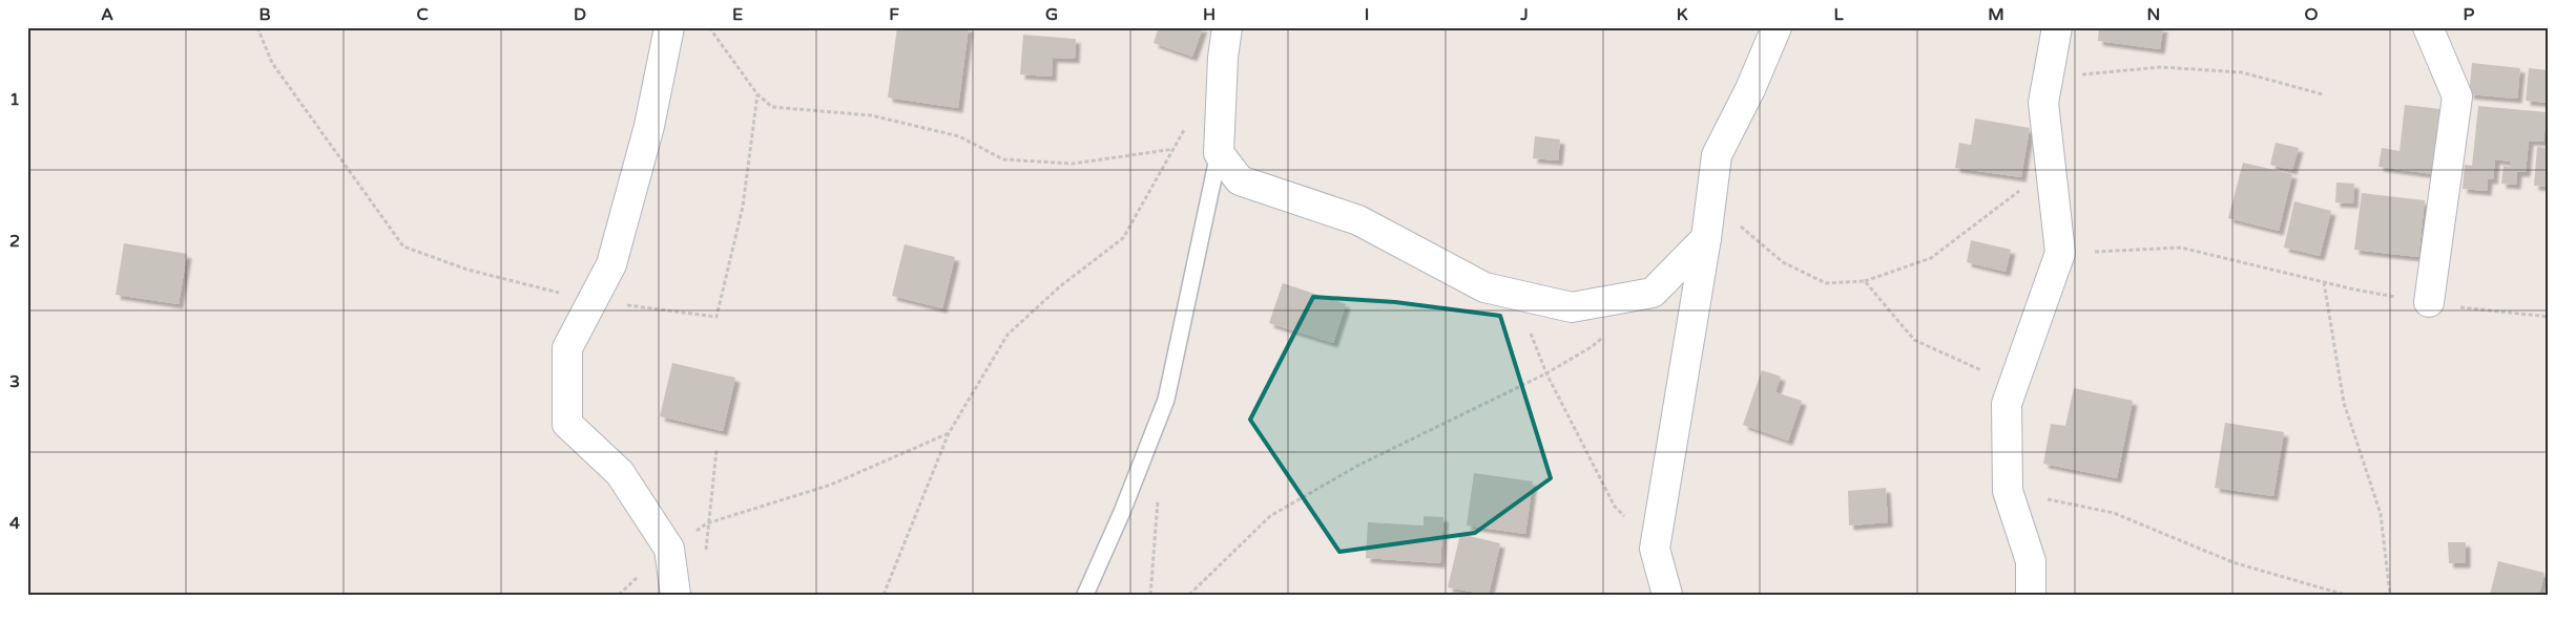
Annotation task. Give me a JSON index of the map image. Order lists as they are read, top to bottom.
{
  "grid": {
    "columns": [
      "A",
      "B",
      "C",
      "D",
      "E",
      "F",
      "G",
      "H",
      "I",
      "J",
      "K",
      "L",
      "M",
      "N",
      "O",
      "P"
    ],
    "rows": [
      "1",
      "2",
      "3",
      "4"
    ]
  }
}
